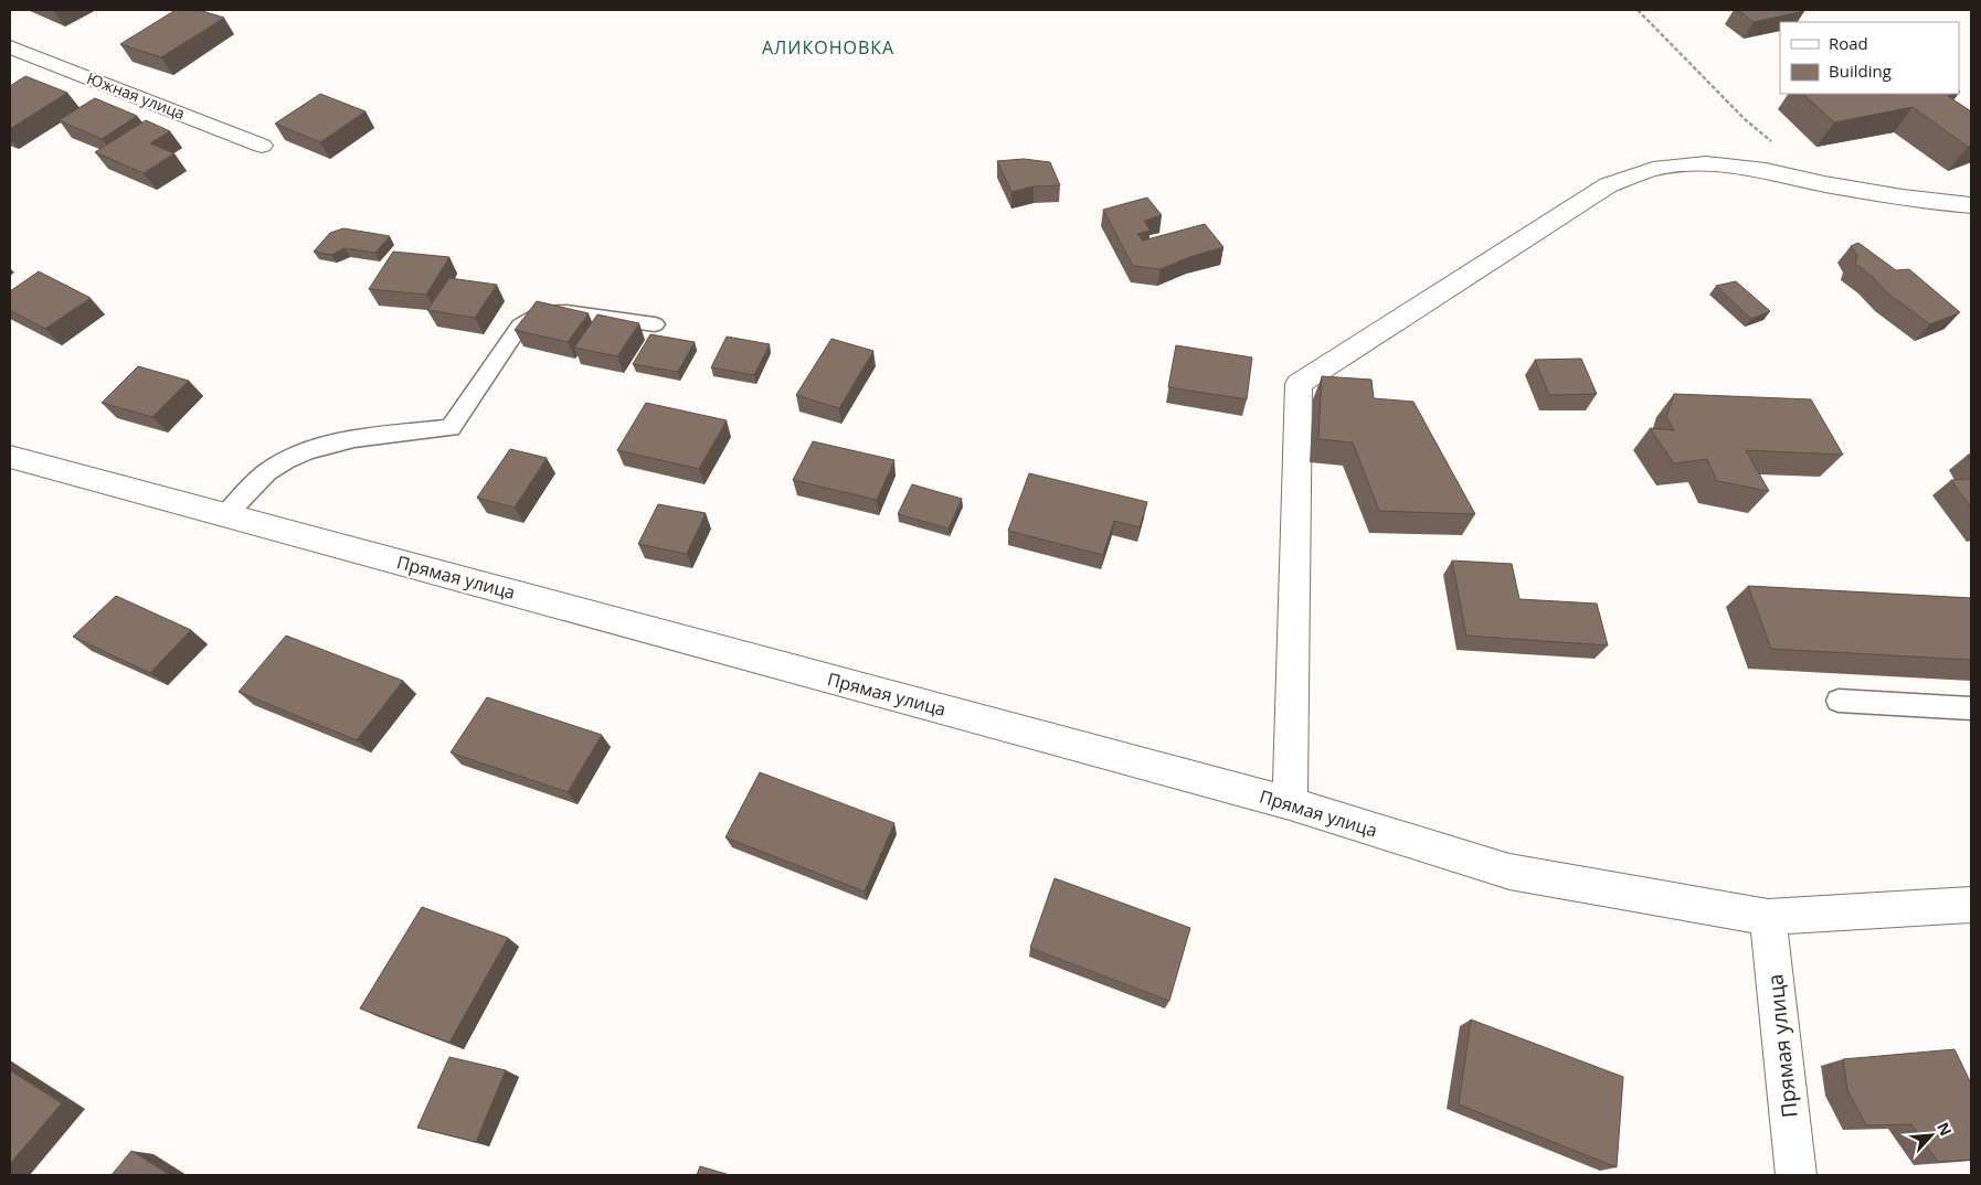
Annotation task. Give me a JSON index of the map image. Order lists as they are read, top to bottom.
{
  "streets": {
    "street": ["Южная улица", "Прямая улица"]
  },
  "districts": ["АЛИКОНОВКА"],
  "legend": ["Road", "Building"],
  "north": "top right"
}
